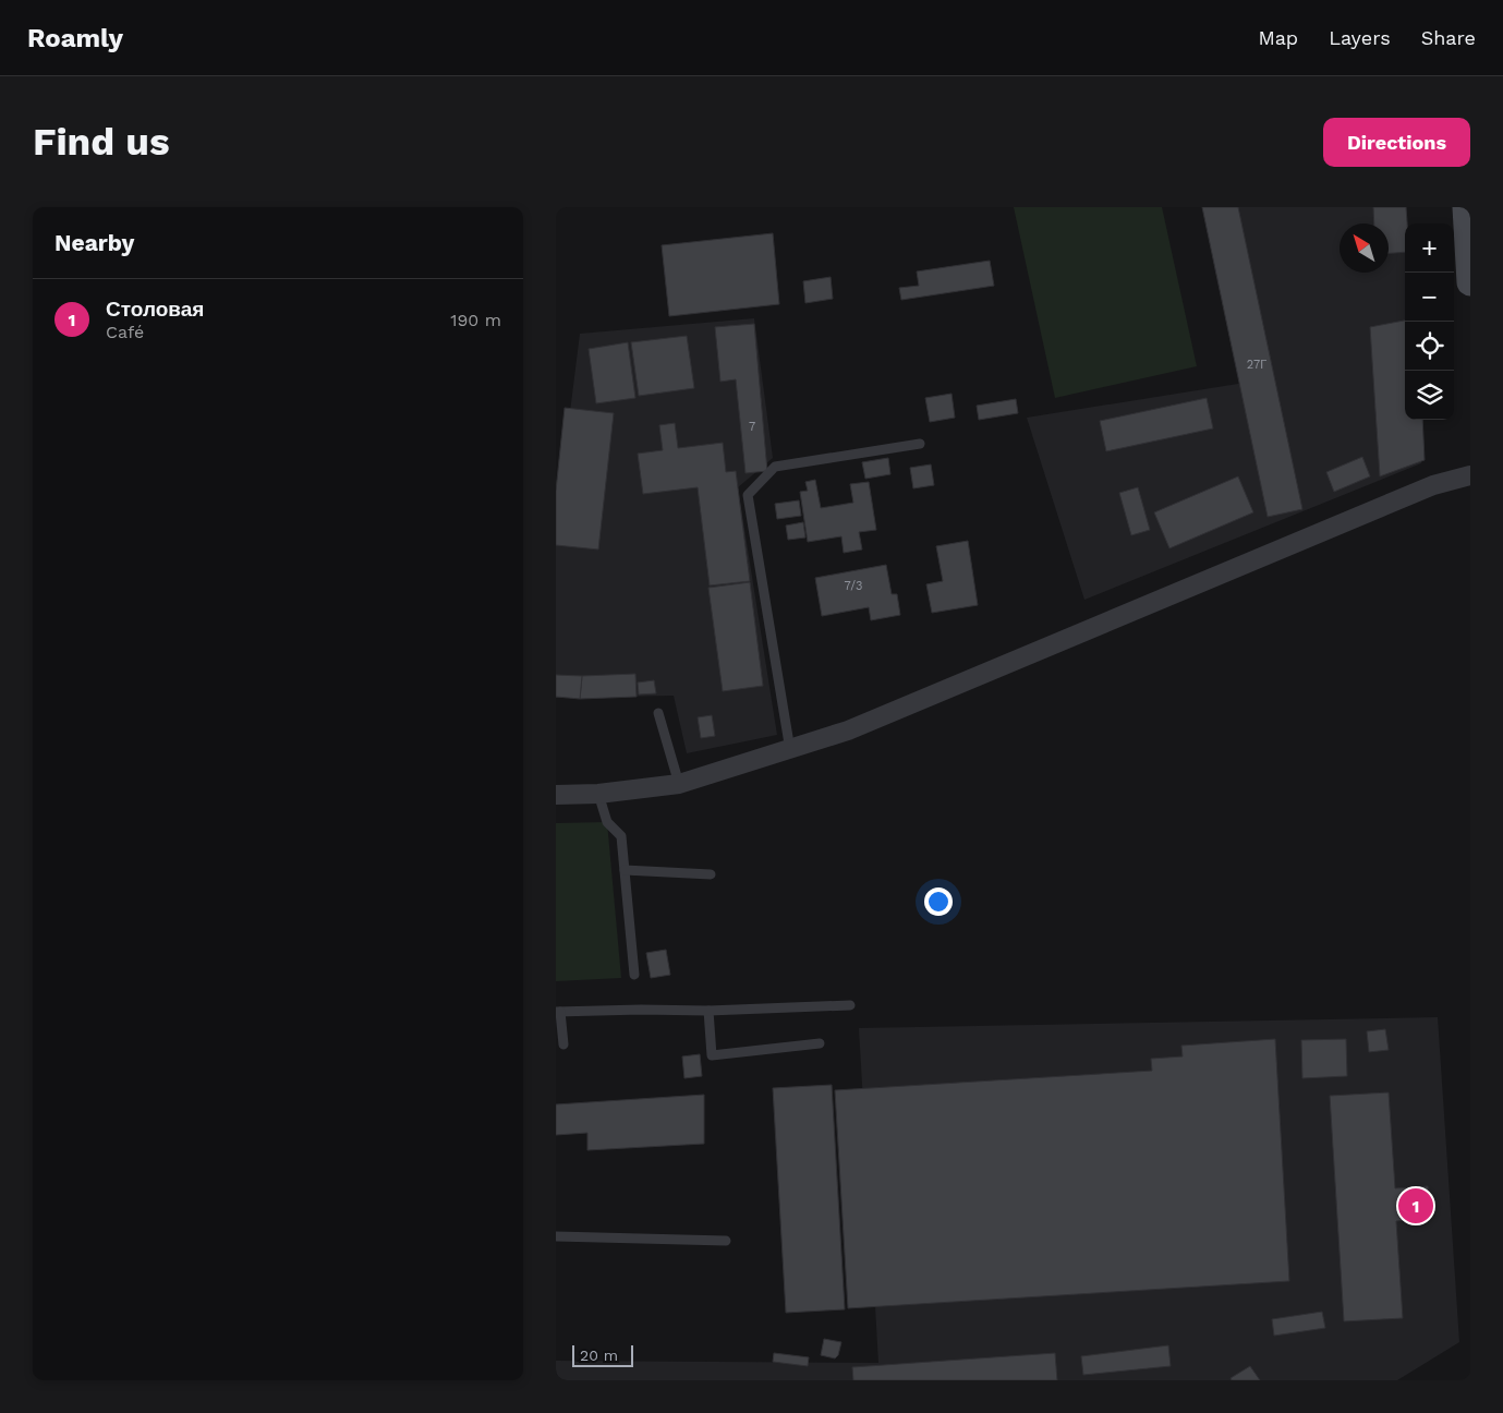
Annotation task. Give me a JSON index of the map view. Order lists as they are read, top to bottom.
{
  "house_numbers": ["27Г", "7", "7/3"],
  "scale_bar": "20 m",
  "north": "top left",
  "page": {
    "header": "Roamly",
    "nav": ["Map", "Layers", "Share"],
    "buttons": "Directions",
    "title": "Find us",
    "heading": "Nearby",
    "map_buttons": ["+", "−"],
    "list": [
      {
        "mark": "1",
        "name": "Столовая",
        "note": "Café",
        "value": "190 m"
      }
    ],
    "pins": "1",
    "scale": "20 m"
  }
}
